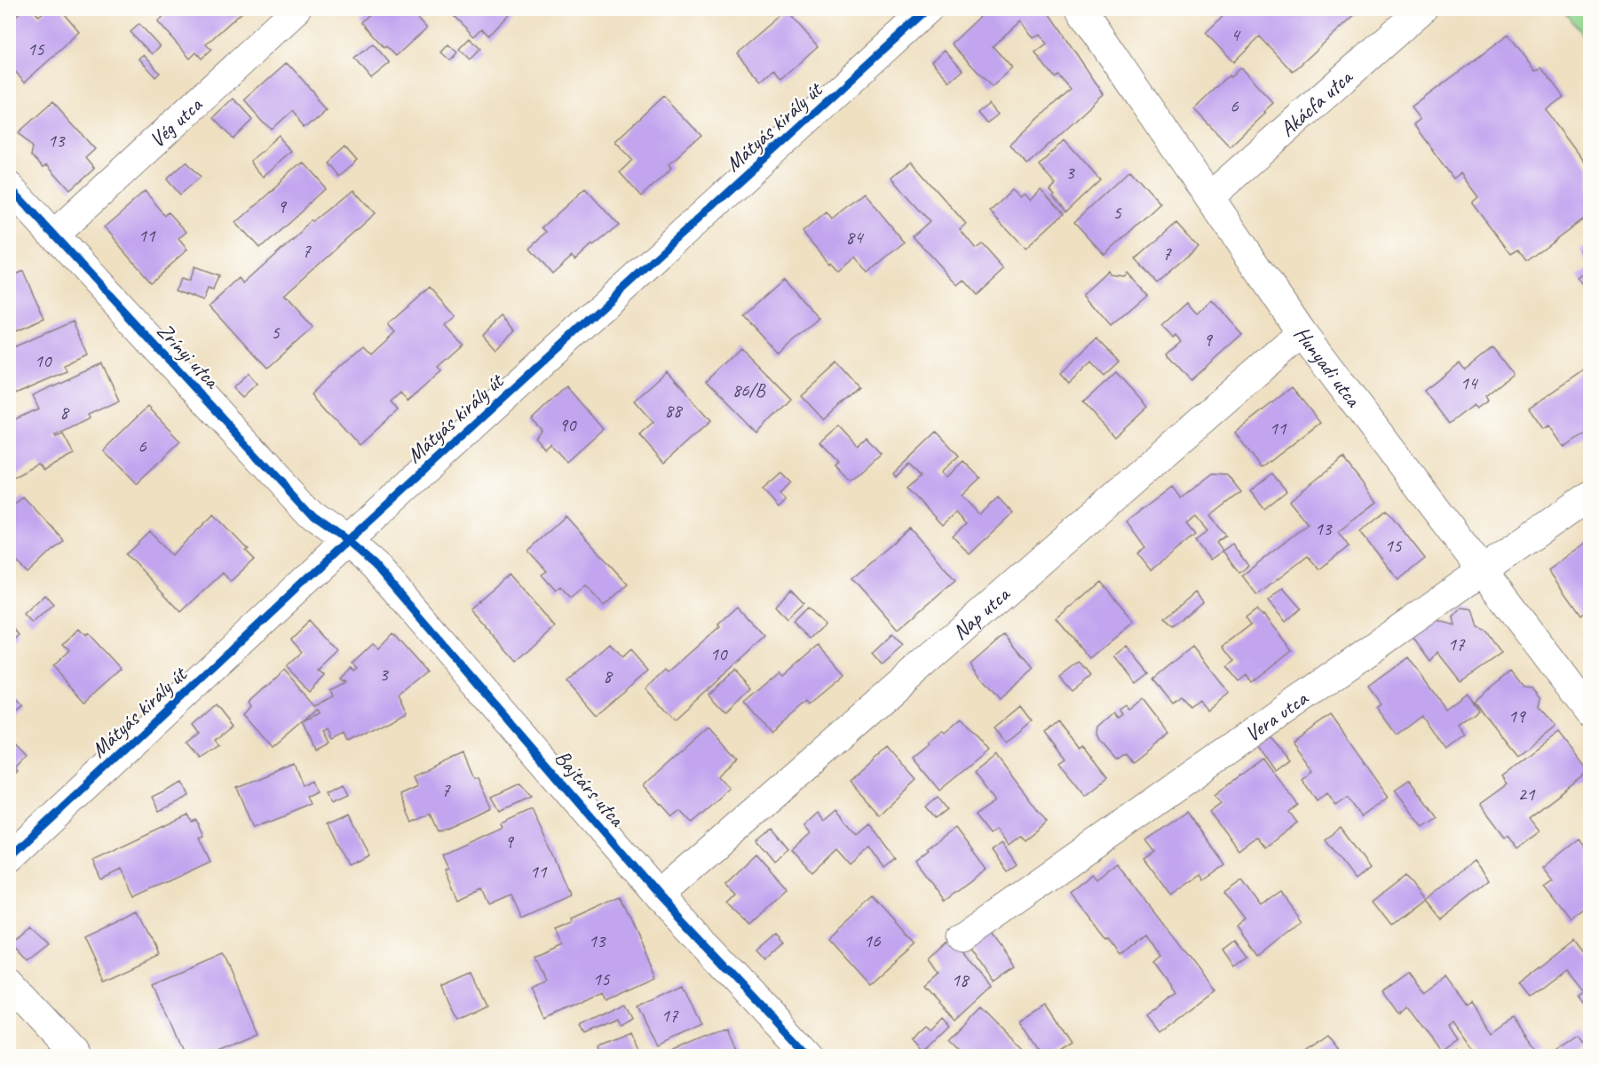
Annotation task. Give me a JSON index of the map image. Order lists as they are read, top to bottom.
{
  "streets": {
    "street": [
      "Akácfa utca",
      "Vég utca",
      "Mátyás király út",
      "Zrínyi utca",
      "Hunyadi utca",
      "Nap utca",
      "Vera utca",
      "Bajtárs utca"
    ]
  },
  "crossings": [
    ["Akácfa utca", "Hunyadi utca"],
    ["Vég utca", "Zrínyi utca"],
    ["Mátyás király út", "Zrínyi utca"],
    ["Mátyás király út", "Bajtárs utca"],
    ["Zrínyi utca", "Bajtárs utca"],
    ["Hunyadi utca", "Nap utca"],
    ["Hunyadi utca", "Vera utca"],
    ["Nap utca", "Bajtárs utca"]
  ],
  "house_numbers": [
    "4",
    "15",
    "6",
    "13",
    "3",
    "9",
    "5",
    "11",
    "84",
    "7",
    "7",
    "5",
    "9",
    "10",
    "14",
    "86/B",
    "88",
    "8",
    "90",
    "11",
    "6",
    "13",
    "15",
    "17",
    "10",
    "3",
    "8",
    "19",
    "7",
    "21",
    "9",
    "11",
    "13",
    "16",
    "15",
    "18",
    "17"
  ]
}
